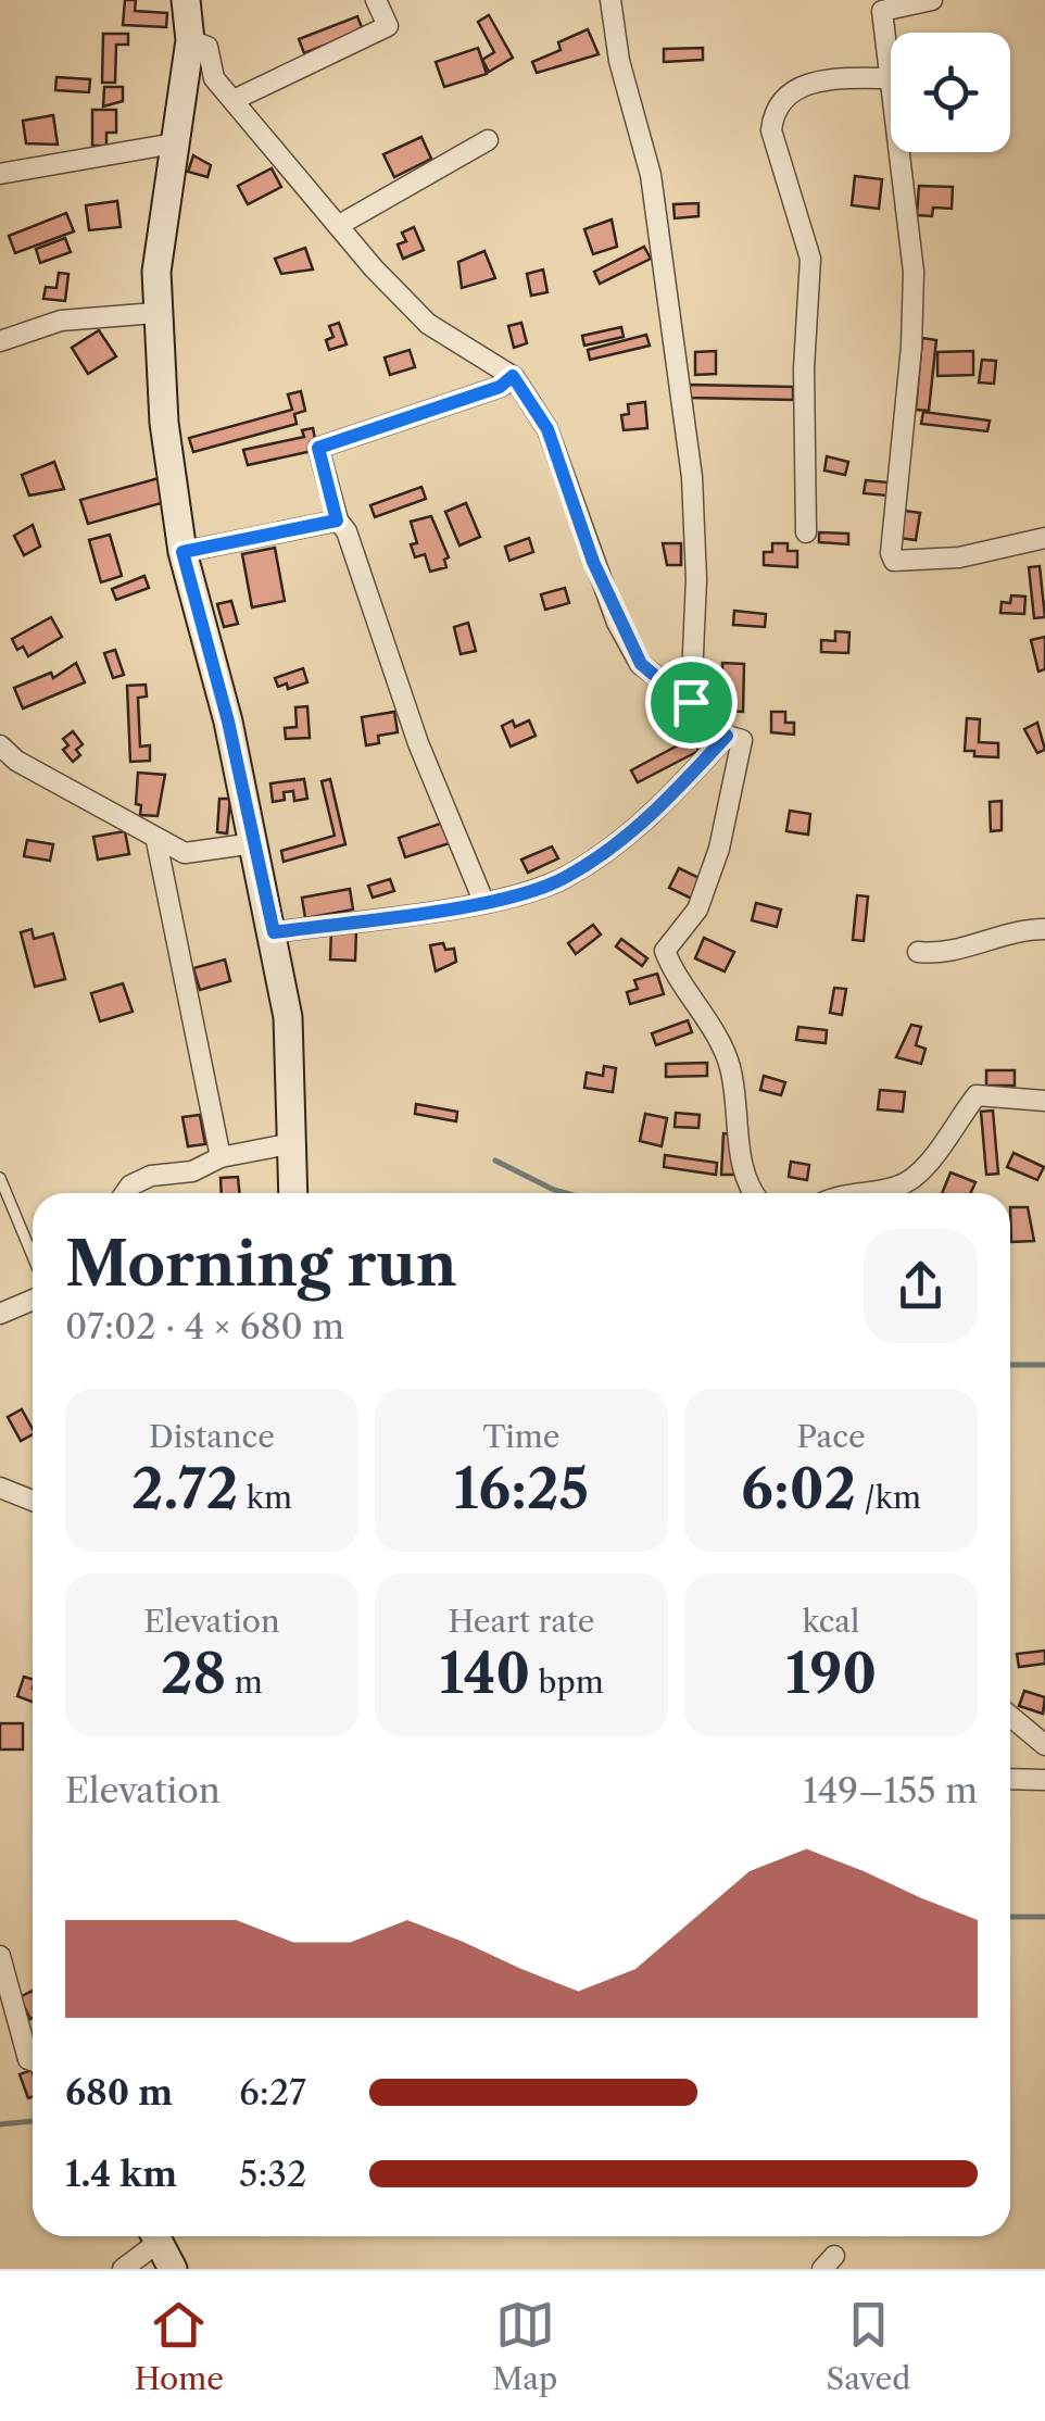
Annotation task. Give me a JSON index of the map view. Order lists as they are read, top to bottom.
{
  "page": {
    "heading": ["Morning run", "07:02 · 4 × 680 m"],
    "stats": [
      ["Distance", "2.72 km"],
      ["Time", "16:25"],
      ["Pace", "6:02 /km"],
      ["Elevation", "28 m"],
      ["Heart rate", "140 bpm"],
      ["kcal", "190"]
    ],
    "chart": ["Elevation", "149–155 m"],
    "list": [
      {
        "name": "680 m",
        "note": "6:27"
      },
      {
        "name": "1.4 km",
        "note": "5:32"
      }
    ],
    "tabs": ["Home", "Map", "Saved"]
  }
}
